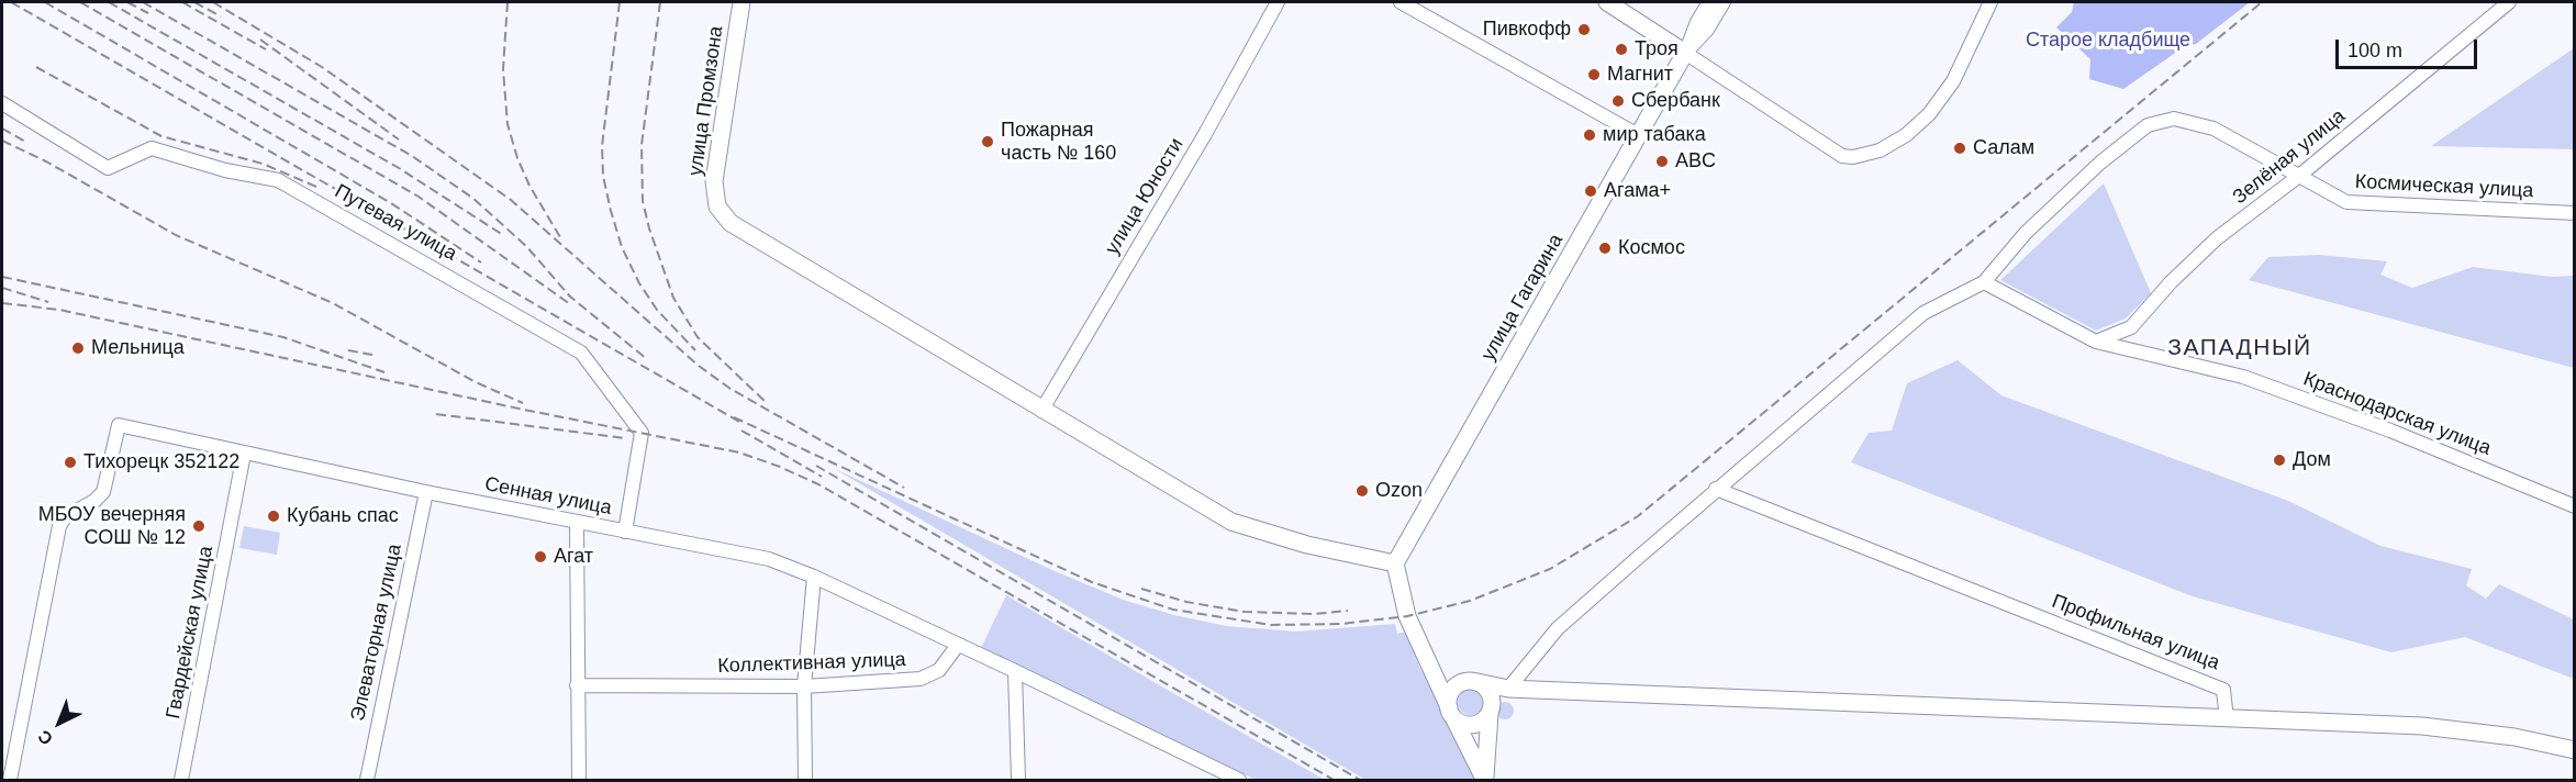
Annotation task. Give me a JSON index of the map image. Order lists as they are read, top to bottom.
{
  "streets": {
    "main road": ["улица Промзона", "улица Гагарина"],
    "street": [
      "Зелёная улица",
      "Космическая улица",
      "улица Юности",
      "Путевая улица",
      "Краснодарская улица",
      "Сенная улица",
      "Гвардейская улица",
      "Элеваторная улица",
      "Профильная улица",
      "Коллективная улица"
    ]
  },
  "crossings": [
    ["улица Промзона", "улица Юности"],
    ["Зелёная улица", "Космическая улица"],
    ["Зелёная улица", "Краснодарская улица"],
    ["Космическая улица", "Краснодарская улица"],
    ["Путевая улица", "Сенная улица"],
    ["Сенная улица", "Гвардейская улица"],
    ["Сенная улица", "Элеваторная улица"],
    ["Сенная улица", "Коллективная улица"]
  ],
  "districts": ["ЗАПАДНЫЙ"],
  "parks": ["Старое кладбище"],
  "places": [
    "Пивкофф",
    "Троя",
    "Магнит",
    "Сбербанк",
    "мир табака",
    "Пожарная часть № 160",
    "Салам",
    "ABC",
    "Агама+",
    "Космос",
    "Мельница",
    "Дом",
    "Тихорецк 352122",
    "Ozon",
    "Кубань спас",
    "МБОУ вечерняя СОШ № 12",
    "Агат"
  ],
  "scale_bar": "100 m",
  "north": "bottom left"
}
